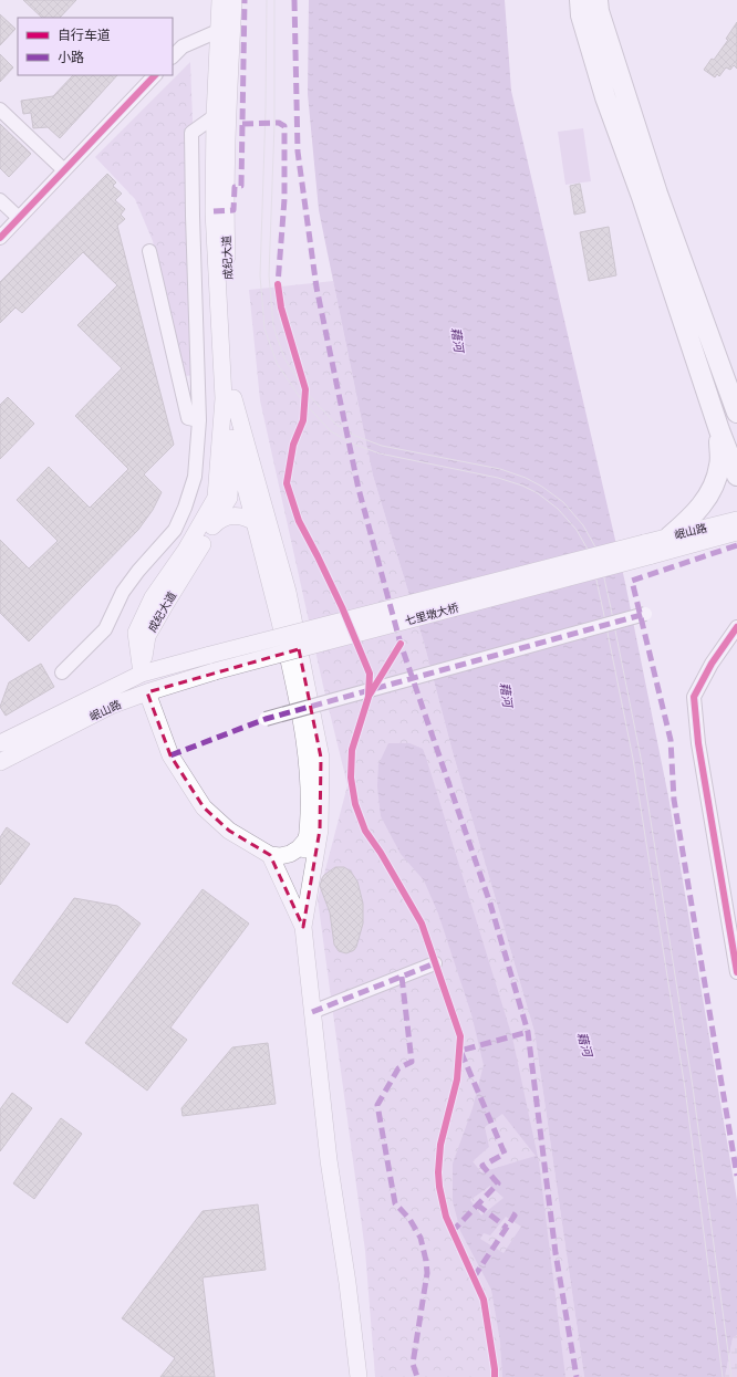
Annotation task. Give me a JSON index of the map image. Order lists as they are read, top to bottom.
{
  "streets": {
    "main road": ["成纪大道", "岷山路", "七里墩大桥"]
  },
  "crossings": [
    ["成纪大道", "岷山路"],
    ["岷山路", "七里墩大桥"]
  ],
  "water": ["藉河"],
  "legend": ["自行车道", "小路"]
}
